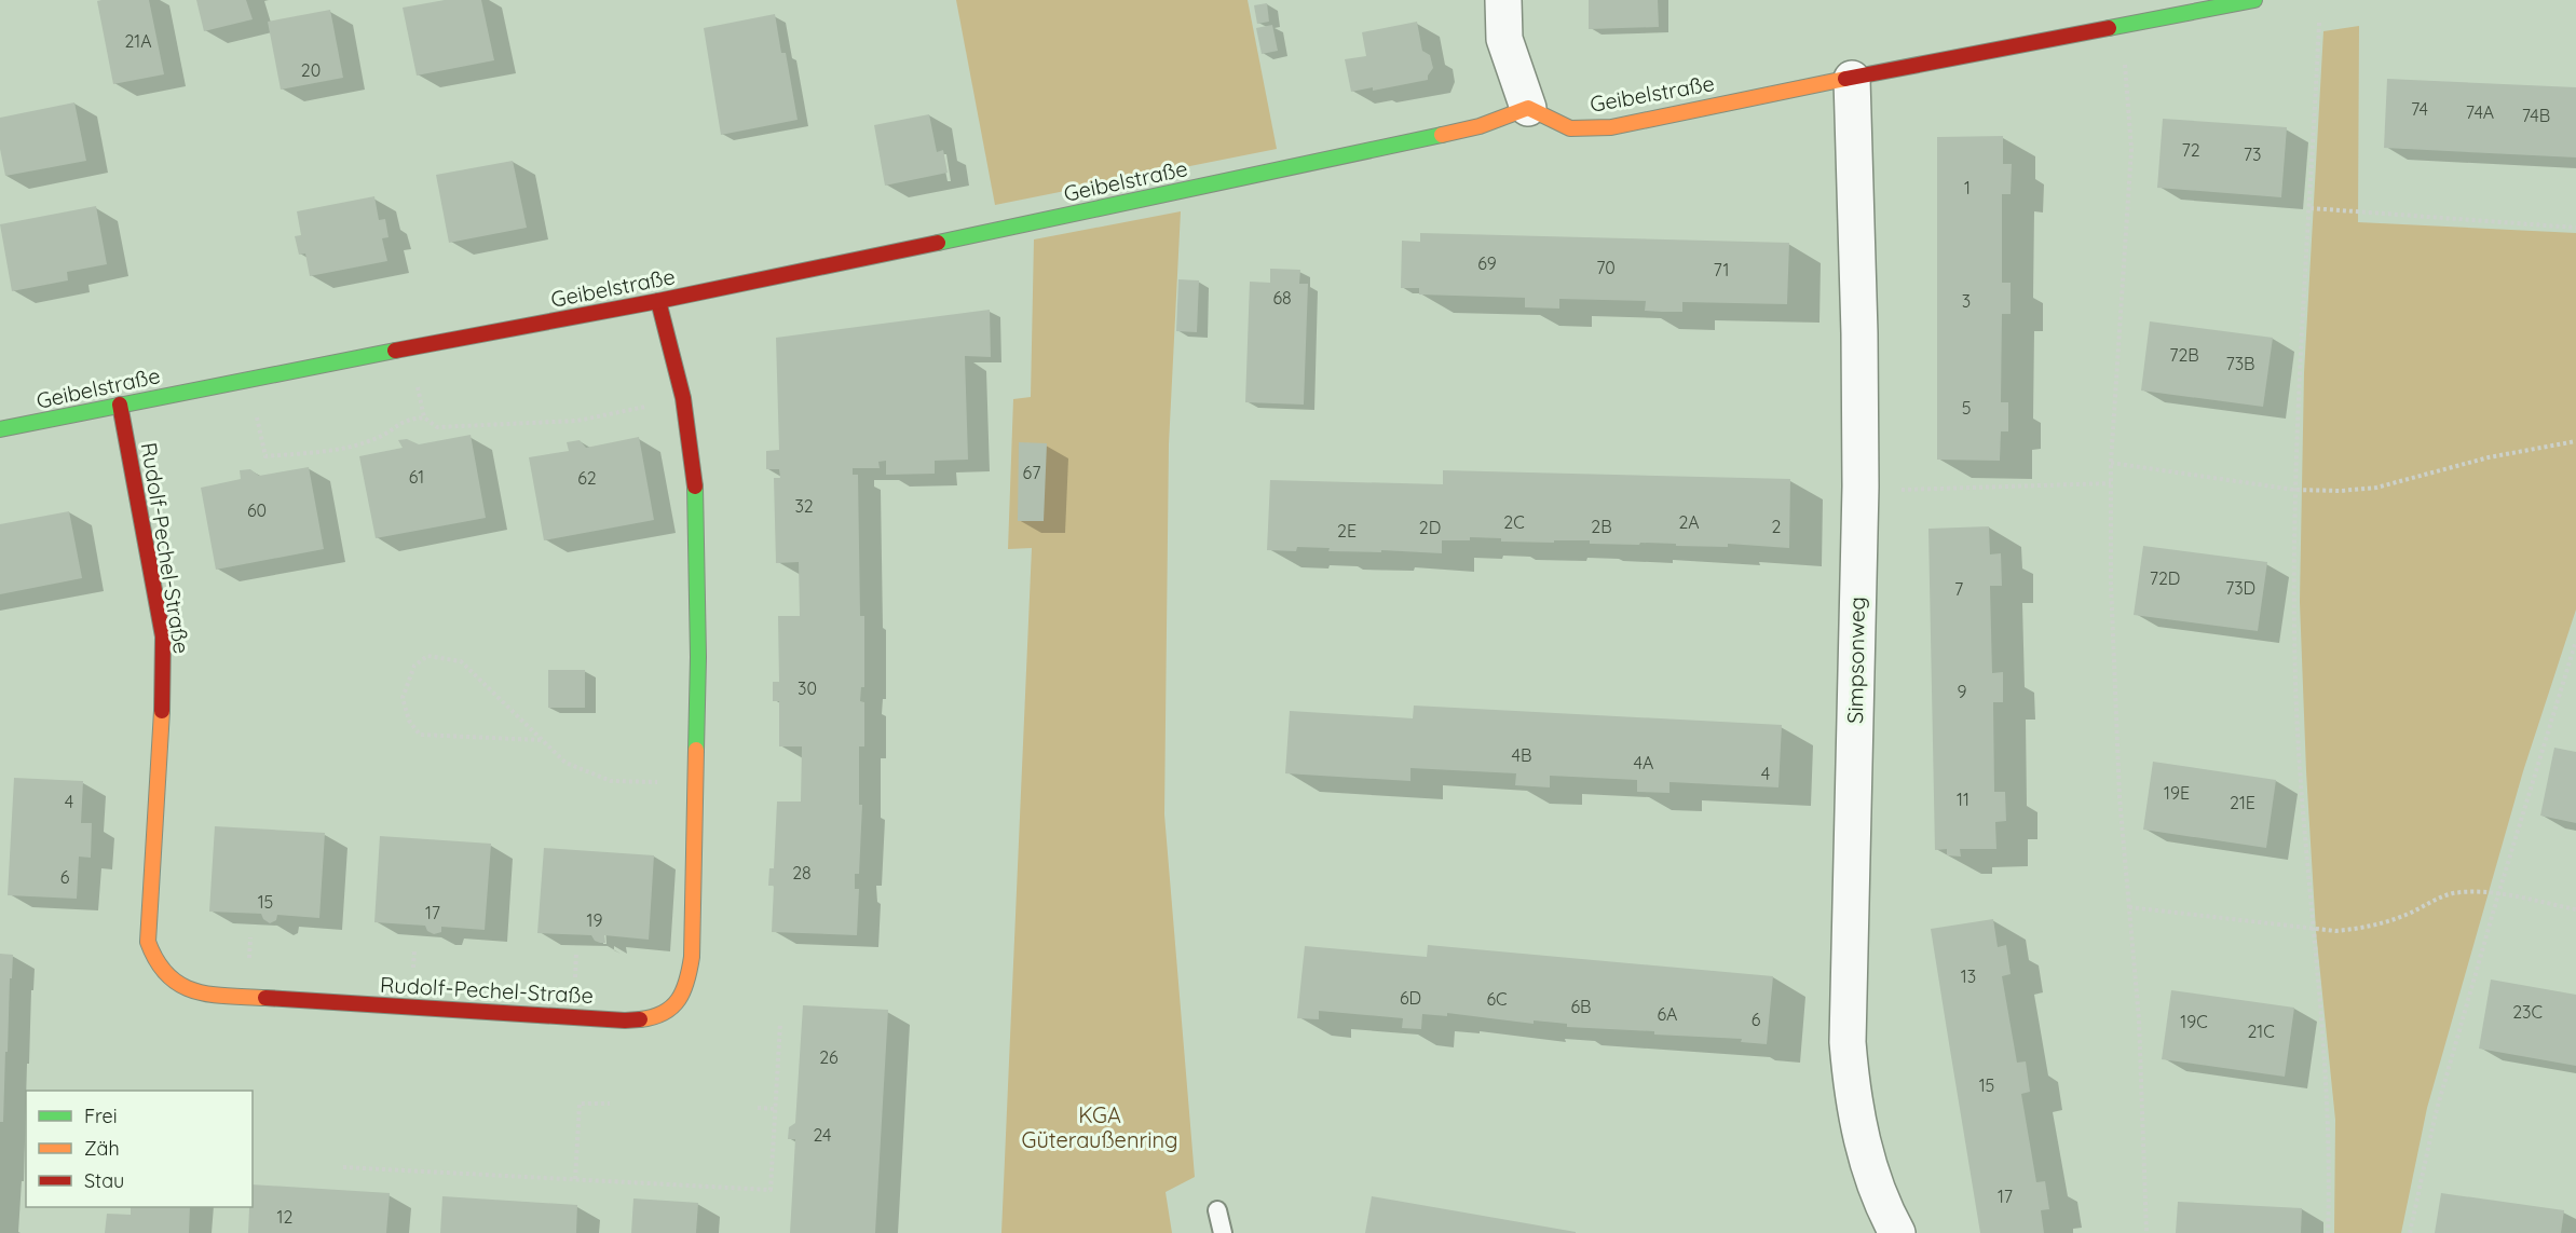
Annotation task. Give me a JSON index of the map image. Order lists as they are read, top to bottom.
{
  "streets": {
    "street": ["Geibelstraße", "Rudolf-Pechel-Straße", "Simpsonweg"]
  },
  "crossings": [
    ["Geibelstraße", "Rudolf-Pechel-Straße"],
    ["Geibelstraße", "Simpsonweg"]
  ],
  "parks": ["KGA Güteraußenring"],
  "house_numbers": [
    "21A",
    "20",
    "74",
    "74A",
    "74B",
    "72",
    "73",
    "1",
    "69",
    "70",
    "71",
    "68",
    "3",
    "72B",
    "73B",
    "5",
    "67",
    "61",
    "62",
    "32",
    "60",
    "2C",
    "2A",
    "2B",
    "2",
    "2D",
    "2E",
    "72D",
    "73D",
    "7",
    "30",
    "9",
    "4B",
    "4A",
    "4",
    "19E",
    "11",
    "4",
    "21E",
    "28",
    "6",
    "15",
    "17",
    "19",
    "13",
    "6D",
    "6C",
    "6B",
    "23C",
    "6A",
    "6",
    "19C",
    "21C",
    "26",
    "15",
    "24",
    "17",
    "12"
  ],
  "legend": ["Frei", "Zäh", "Stau"]
}
